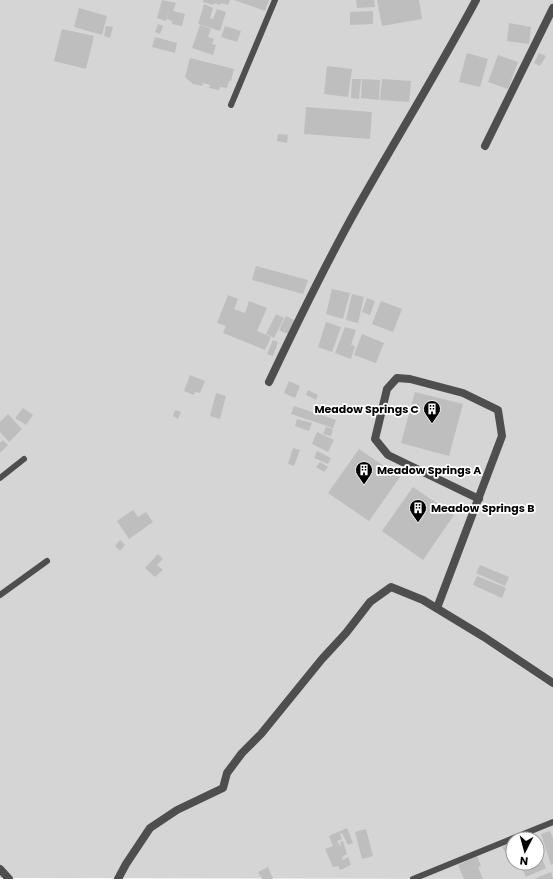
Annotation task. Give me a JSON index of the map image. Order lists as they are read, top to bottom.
{
  "places": {
    "building": ["Meadow Springs C", "Meadow Springs A", "Meadow Springs B"]
  },
  "north": "bottom"
}
